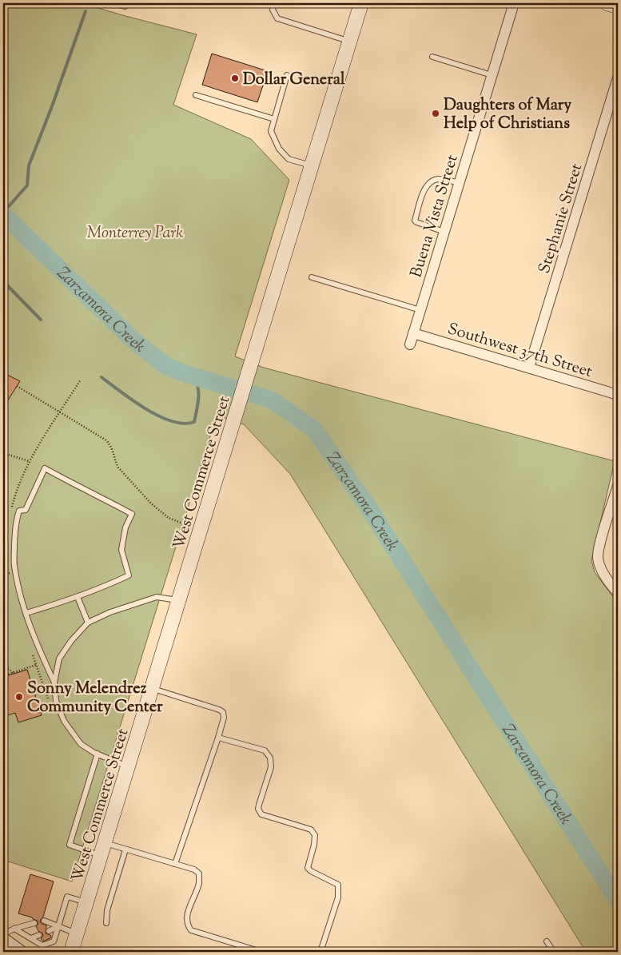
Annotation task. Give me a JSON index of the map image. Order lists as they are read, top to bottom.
{
  "streets": {
    "main road": ["West Commerce Street"],
    "street": ["Buena Vista Street", "Stephanie Street", "Southwest 37th Street"]
  },
  "crossings": [
    ["Buena Vista Street", "Southwest 37th Street"],
    ["Stephanie Street", "Southwest 37th Street"]
  ],
  "water": ["Zarzamora Creek"],
  "parks": ["Monterrey Park"],
  "places": ["Dollar General", "Daughters of Mary Help of Christians", "Sonny Melendrez Community Center"]
}
